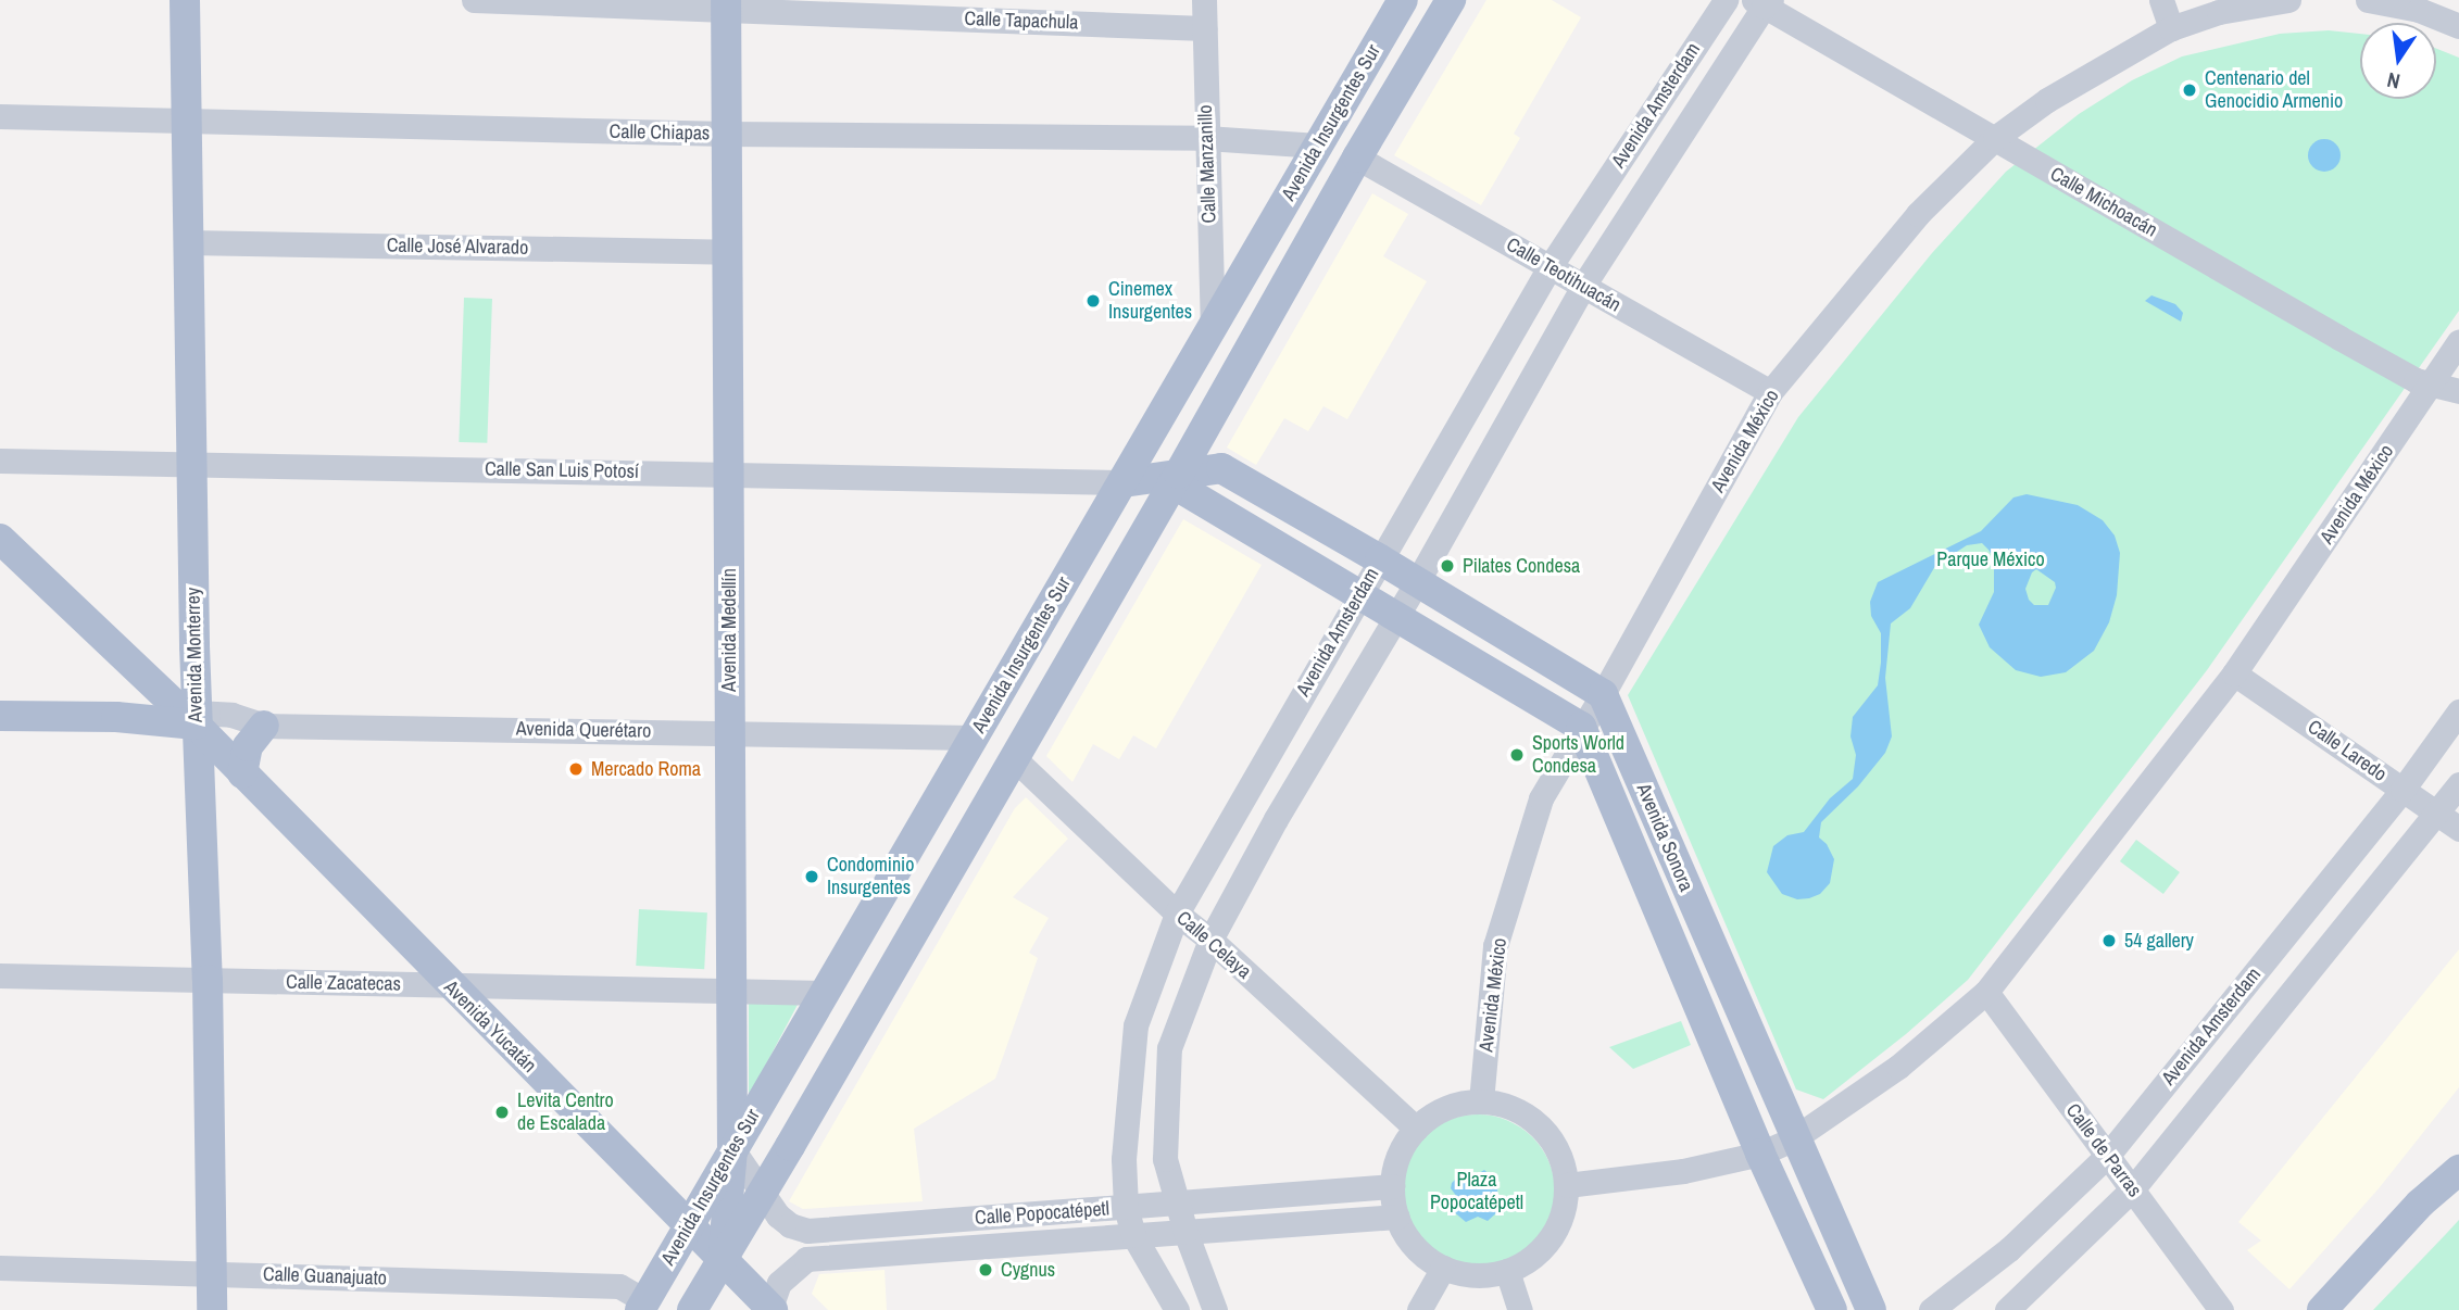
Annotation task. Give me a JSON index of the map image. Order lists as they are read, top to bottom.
{
  "streets": {
    "main road": [
      "Avenida Insurgentes Sur",
      "Avenida Medellín",
      "Avenida Monterrey",
      "Avenida Querétaro",
      "Avenida Sonora",
      "Avenida Yucatán"
    ],
    "street": [
      "Calle Tapachula",
      "Avenida Amsterdam",
      "Calle Chiapas",
      "Calle Manzanillo",
      "Calle Michoacán",
      "Calle José Alvarado",
      "Calle Teotihuacán",
      "Avenida México",
      "Calle San Luis Potosí",
      "Calle Laredo",
      "Calle Celaya",
      "Calle Zacatecas",
      "Calle de Parras",
      "Calle Popocatépetl",
      "Calle Guanajuato"
    ]
  },
  "crossings": [
    ["Calle Tapachula", "Calle Manzanillo"],
    ["Calle Tapachula", "Avenida Medellín"],
    ["Avenida Amsterdam", "Calle Michoacán"],
    ["Avenida Amsterdam", "Calle Teotihuacán"],
    ["Avenida Amsterdam", "Calle Laredo"],
    ["Avenida Amsterdam", "Calle Celaya"],
    ["Avenida Amsterdam", "Calle de Parras"],
    ["Avenida Amsterdam", "Calle Popocatépetl"],
    ["Avenida Insurgentes Sur", "Calle Chiapas"],
    ["Avenida Insurgentes Sur", "Calle Manzanillo"],
    ["Avenida Insurgentes Sur", "Calle Teotihuacán"],
    ["Avenida Insurgentes Sur", "Calle San Luis Potosí"],
    ["Avenida Insurgentes Sur", "Avenida Medellín"],
    ["Avenida Insurgentes Sur", "Avenida Querétaro"],
    ["Avenida Insurgentes Sur", "Calle Celaya"],
    ["Avenida Insurgentes Sur", "Calle Zacatecas"],
    ["Avenida Insurgentes Sur", "Avenida Yucatán"],
    ["Avenida Insurgentes Sur", "Calle Popocatépetl"],
    ["Avenida Insurgentes Sur", "Calle Guanajuato"],
    ["Calle Chiapas", "Calle Manzanillo"],
    ["Calle Chiapas", "Avenida Medellín"],
    ["Calle Chiapas", "Avenida Monterrey"],
    ["Calle Michoacán", "Avenida México"],
    ["Calle José Alvarado", "Avenida Medellín"],
    ["Calle José Alvarado", "Avenida Monterrey"],
    ["Calle Teotihuacán", "Avenida México"],
    ["Avenida México", "Calle Laredo"],
    ["Avenida México", "Avenida Sonora"],
    ["Avenida México", "Calle Celaya"],
    ["Avenida México", "Calle de Parras"],
    ["Avenida México", "Calle Popocatépetl"],
    ["Calle San Luis Potosí", "Avenida Medellín"],
    ["Calle San Luis Potosí", "Avenida Monterrey"],
    ["Avenida Medellín", "Avenida Querétaro"],
    ["Avenida Medellín", "Calle Zacatecas"],
    ["Avenida Medellín", "Avenida Yucatán"],
    ["Avenida Medellín", "Calle Popocatépetl"],
    ["Avenida Monterrey", "Avenida Querétaro"],
    ["Avenida Monterrey", "Calle Zacatecas"],
    ["Avenida Monterrey", "Avenida Yucatán"],
    ["Avenida Monterrey", "Calle Guanajuato"],
    ["Avenida Querétaro", "Avenida Yucatán"],
    ["Calle Celaya", "Calle Popocatépetl"],
    ["Calle Zacatecas", "Avenida Yucatán"],
    ["Avenida Yucatán", "Calle Popocatépetl"]
  ],
  "parks": ["Parque México", "Plaza Popocatépetl"],
  "places": [
    "Centenario del Genocidio Armenio",
    "Cinemex Insurgentes",
    "Pilates Condesa",
    "Sports World Condesa",
    "Mercado Roma",
    "Condominio Insurgentes",
    "54 gallery",
    "Levita Centro de Escalada",
    "Cygnus"
  ],
  "north": "bottom"
}
